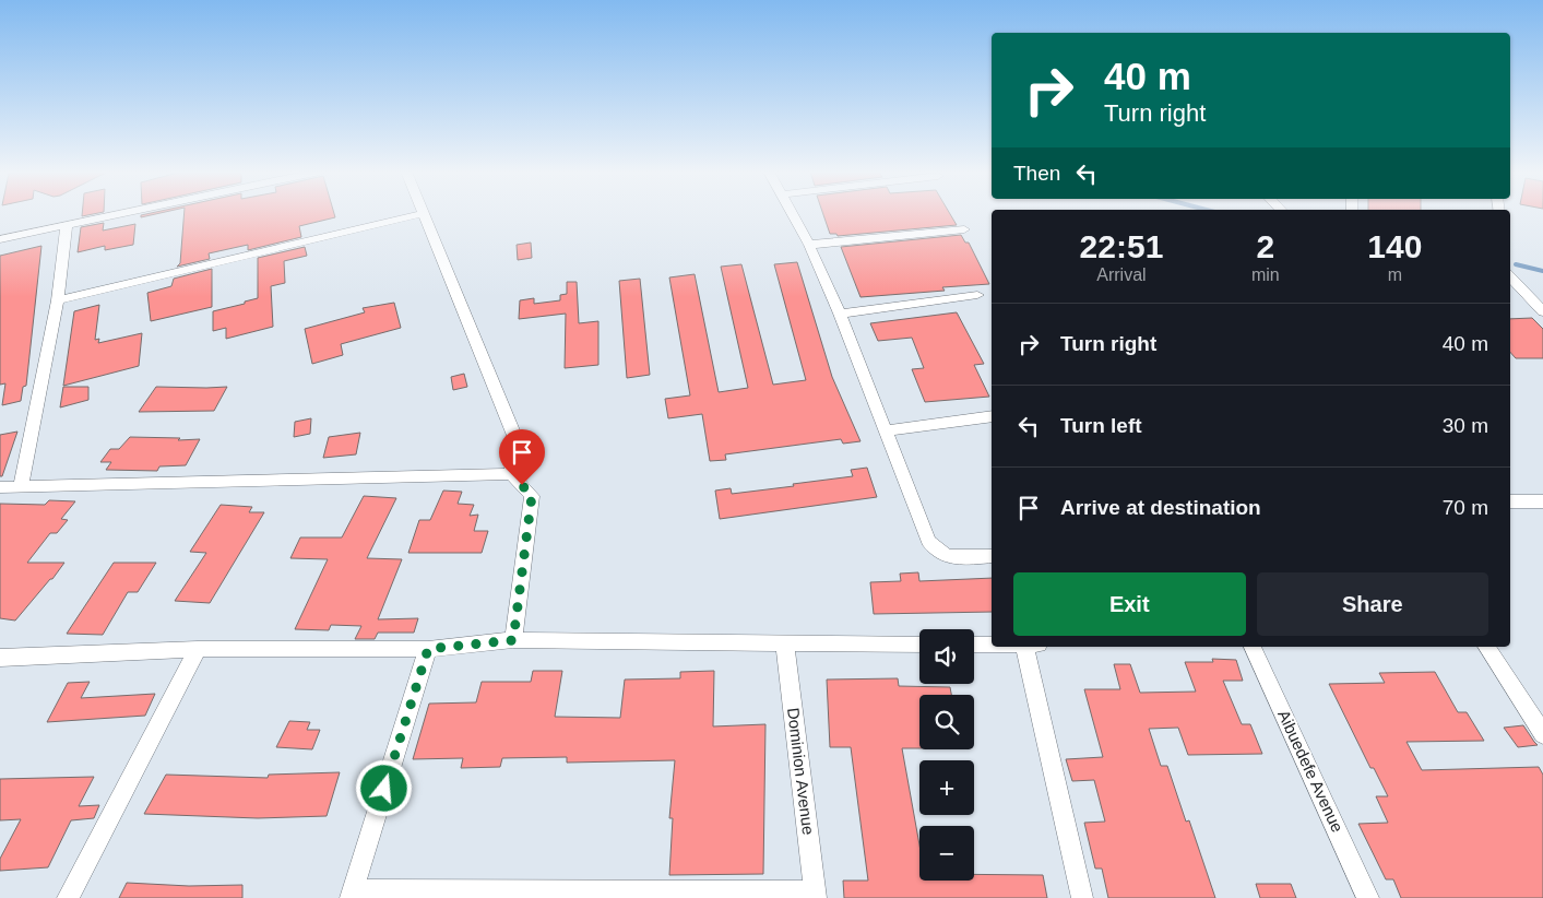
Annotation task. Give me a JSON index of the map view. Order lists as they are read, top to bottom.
{
  "streets": {
    "street": ["Dominion Avenue", "Aibuedefe Avenue"]
  },
  "page": {
    "turn": ["40 m", "Turn right"],
    "then": "Then",
    "eta": [
      "22:51",
      "Arrival",
      "2",
      "min",
      "140",
      "m"
    ],
    "list": [
      {
        "name": "Turn right",
        "value": "40 m"
      },
      {
        "name": "Turn left",
        "value": "30 m"
      },
      {
        "name": "Arrive at destination",
        "value": "70 m"
      }
    ],
    "buttons": ["Exit", "Share"],
    "map_buttons": ["+", "−"]
  }
}
